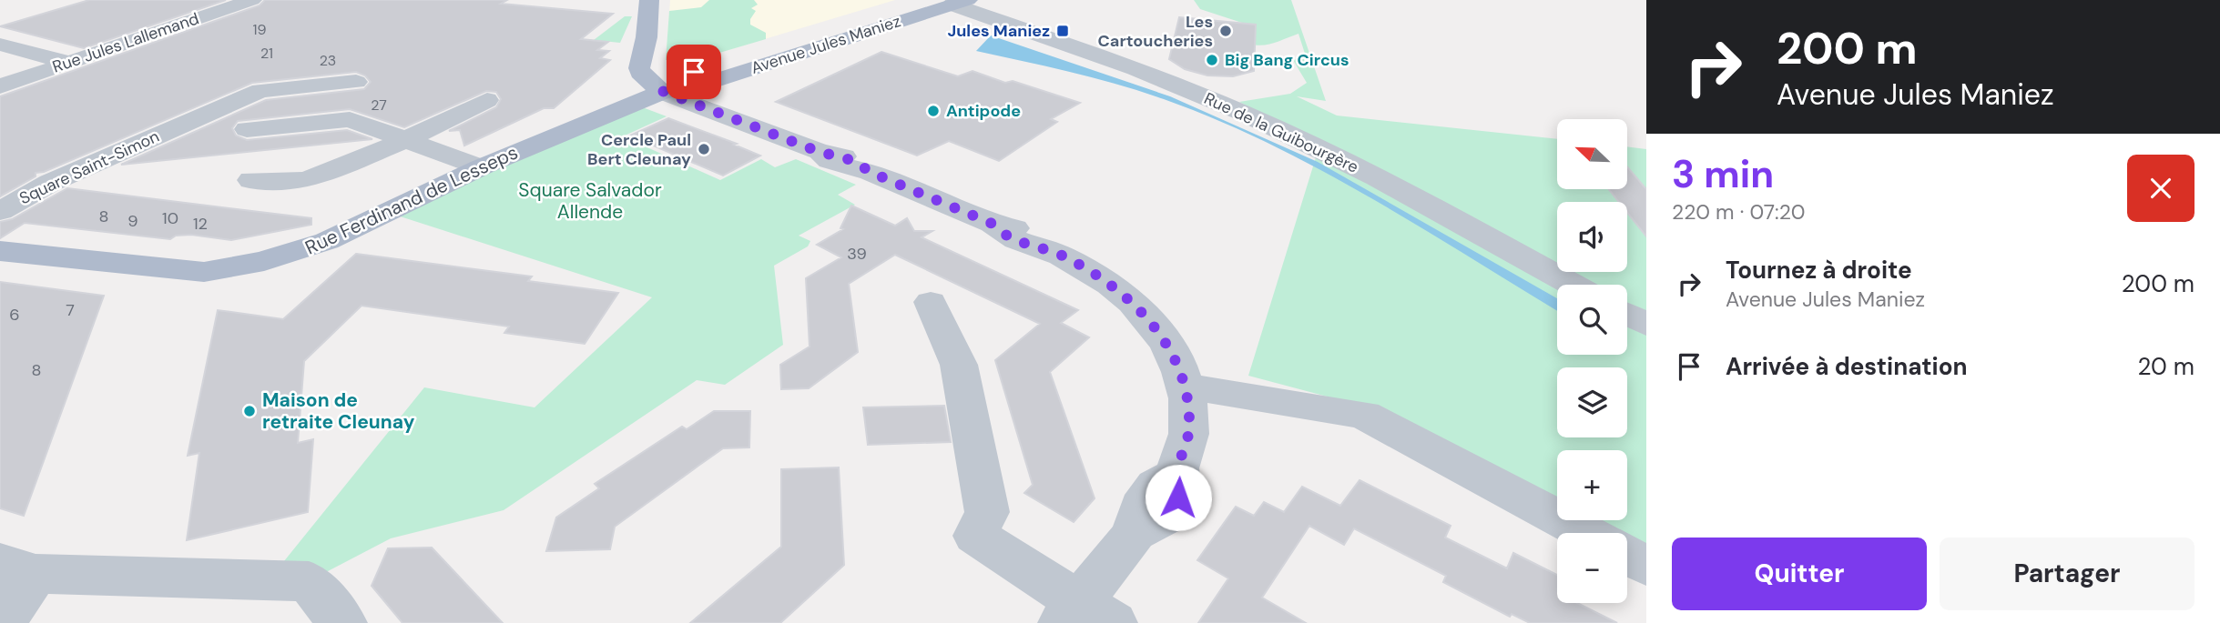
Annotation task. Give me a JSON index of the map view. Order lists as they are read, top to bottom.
{
  "streets": {
    "main road": ["Avenue Jules Maniez", "Rue Ferdinand de Lesseps"],
    "street": ["Rue Jules Lallemand", "Rue de la Guibourgère", "Square Saint-Simon"]
  },
  "crossings": [
    ["Avenue Jules Maniez", "Rue de la Guibourgère"],
    ["Avenue Jules Maniez", "Rue Ferdinand de Lesseps"]
  ],
  "parks": ["Square Salvador Allende"],
  "places": {
    "transit": ["Jules Maniez"],
    "other": [
      "Les Cartoucheries",
      "Big Bang Circus",
      "Antipode",
      "Cercle Paul Bert Cleunay",
      "Maison de retraite Cleunay"
    ]
  },
  "house_numbers": [
    "19",
    "21",
    "23",
    "27",
    "8",
    "10",
    "9",
    "12",
    "39",
    "7",
    "6",
    "8"
  ],
  "north": "top left",
  "page": {
    "turn": ["200 m", "Avenue Jules Maniez"],
    "map_buttons": ["+", "−"],
    "heading": ["3 min", "220 m · 07:20"],
    "list": [
      {
        "name": "Tournez à droite",
        "note": "Avenue Jules Maniez",
        "value": "200 m"
      },
      {
        "name": "Arrivée à destination",
        "value": "20 m"
      }
    ],
    "buttons": ["Quitter", "Partager"]
  }
}
